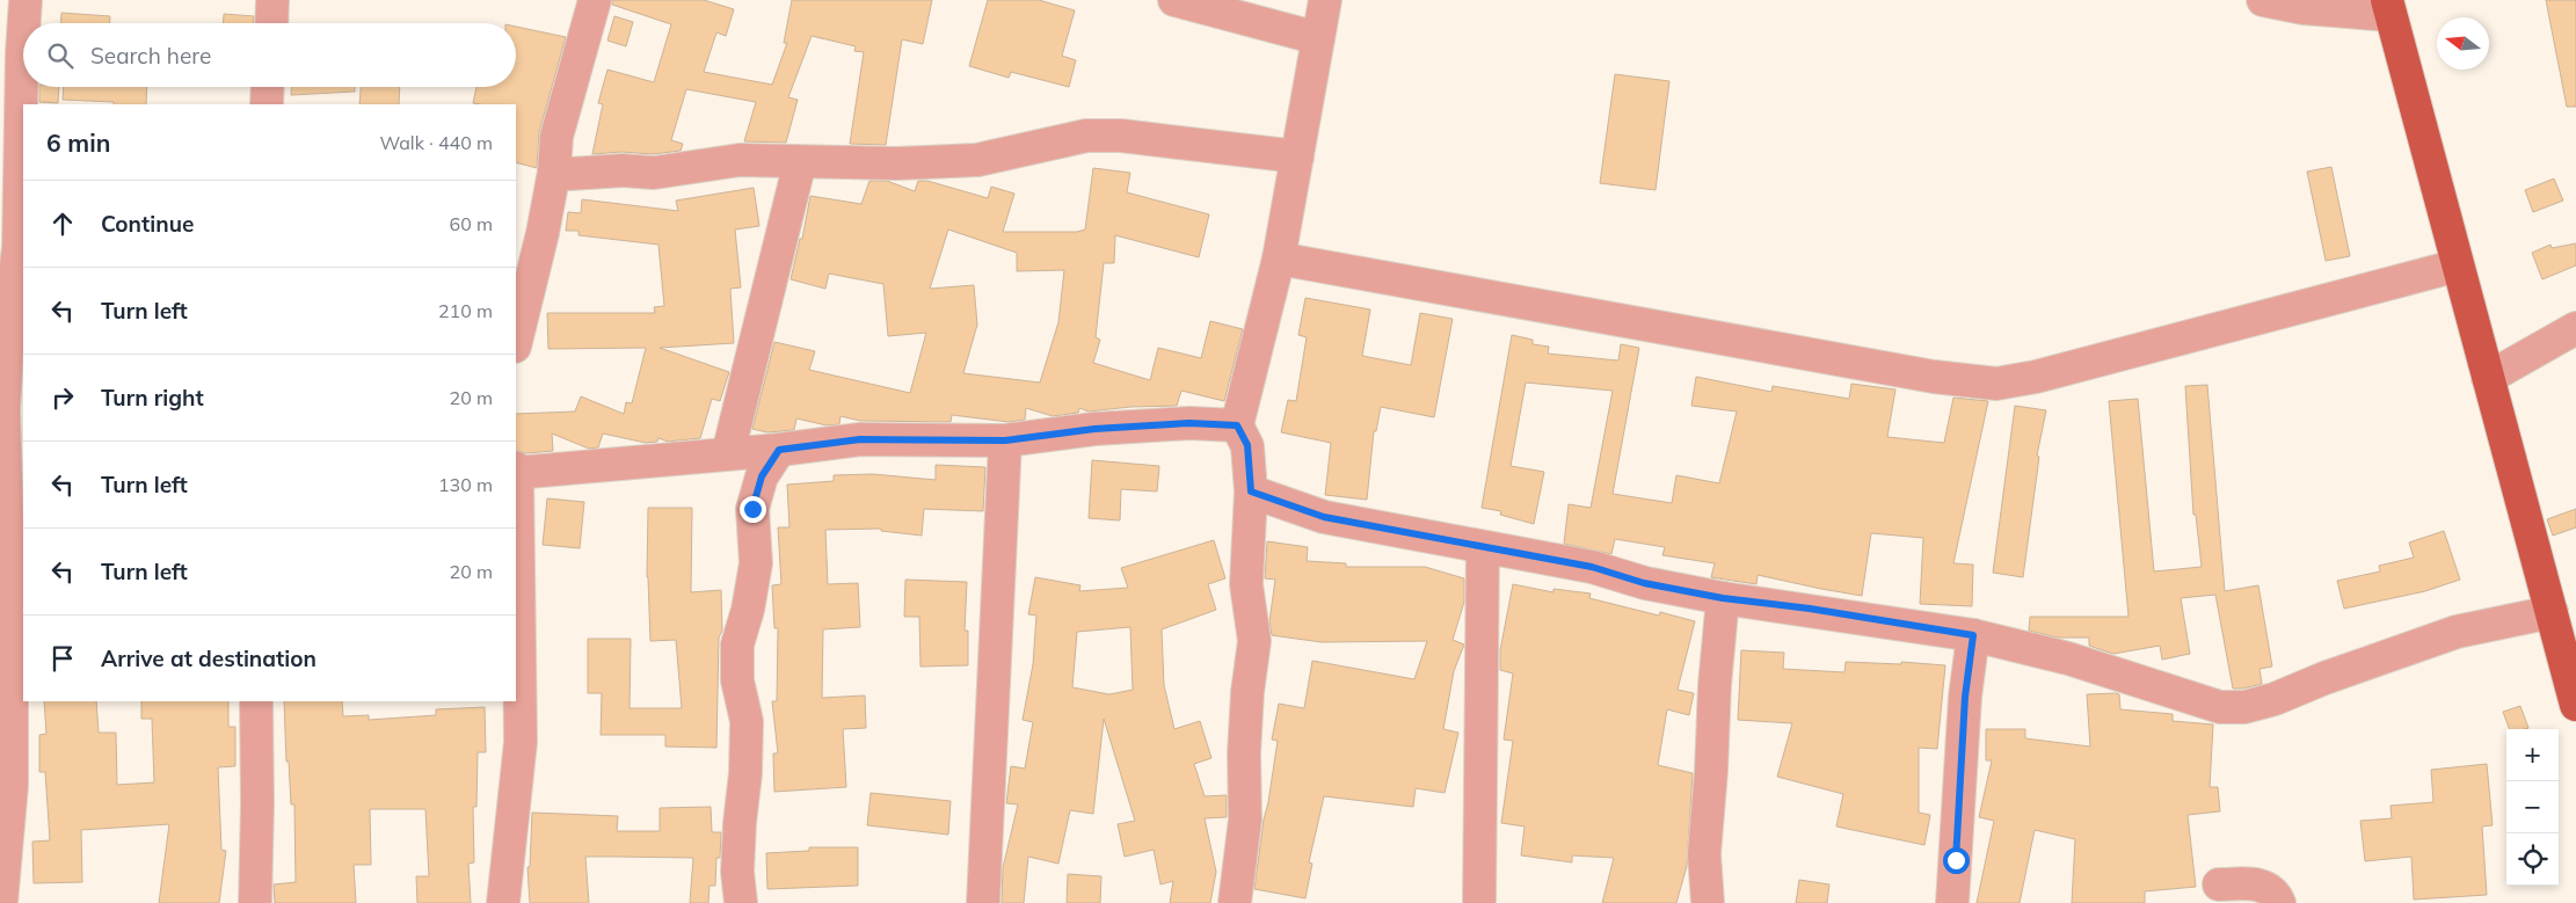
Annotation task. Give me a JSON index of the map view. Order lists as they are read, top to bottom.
{
  "north": "left",
  "page": {
    "search": "Search here",
    "heading": ["6 min", "Walk · 440 m"],
    "list": [
      ["Continue", "60 m"],
      ["Turn left", "210 m"],
      ["Turn right", "20 m"],
      ["Turn left", "130 m"],
      ["Turn left", "20 m"],
      "Arrive at destination"
    ],
    "map_buttons": ["+", "−"]
  }
}
